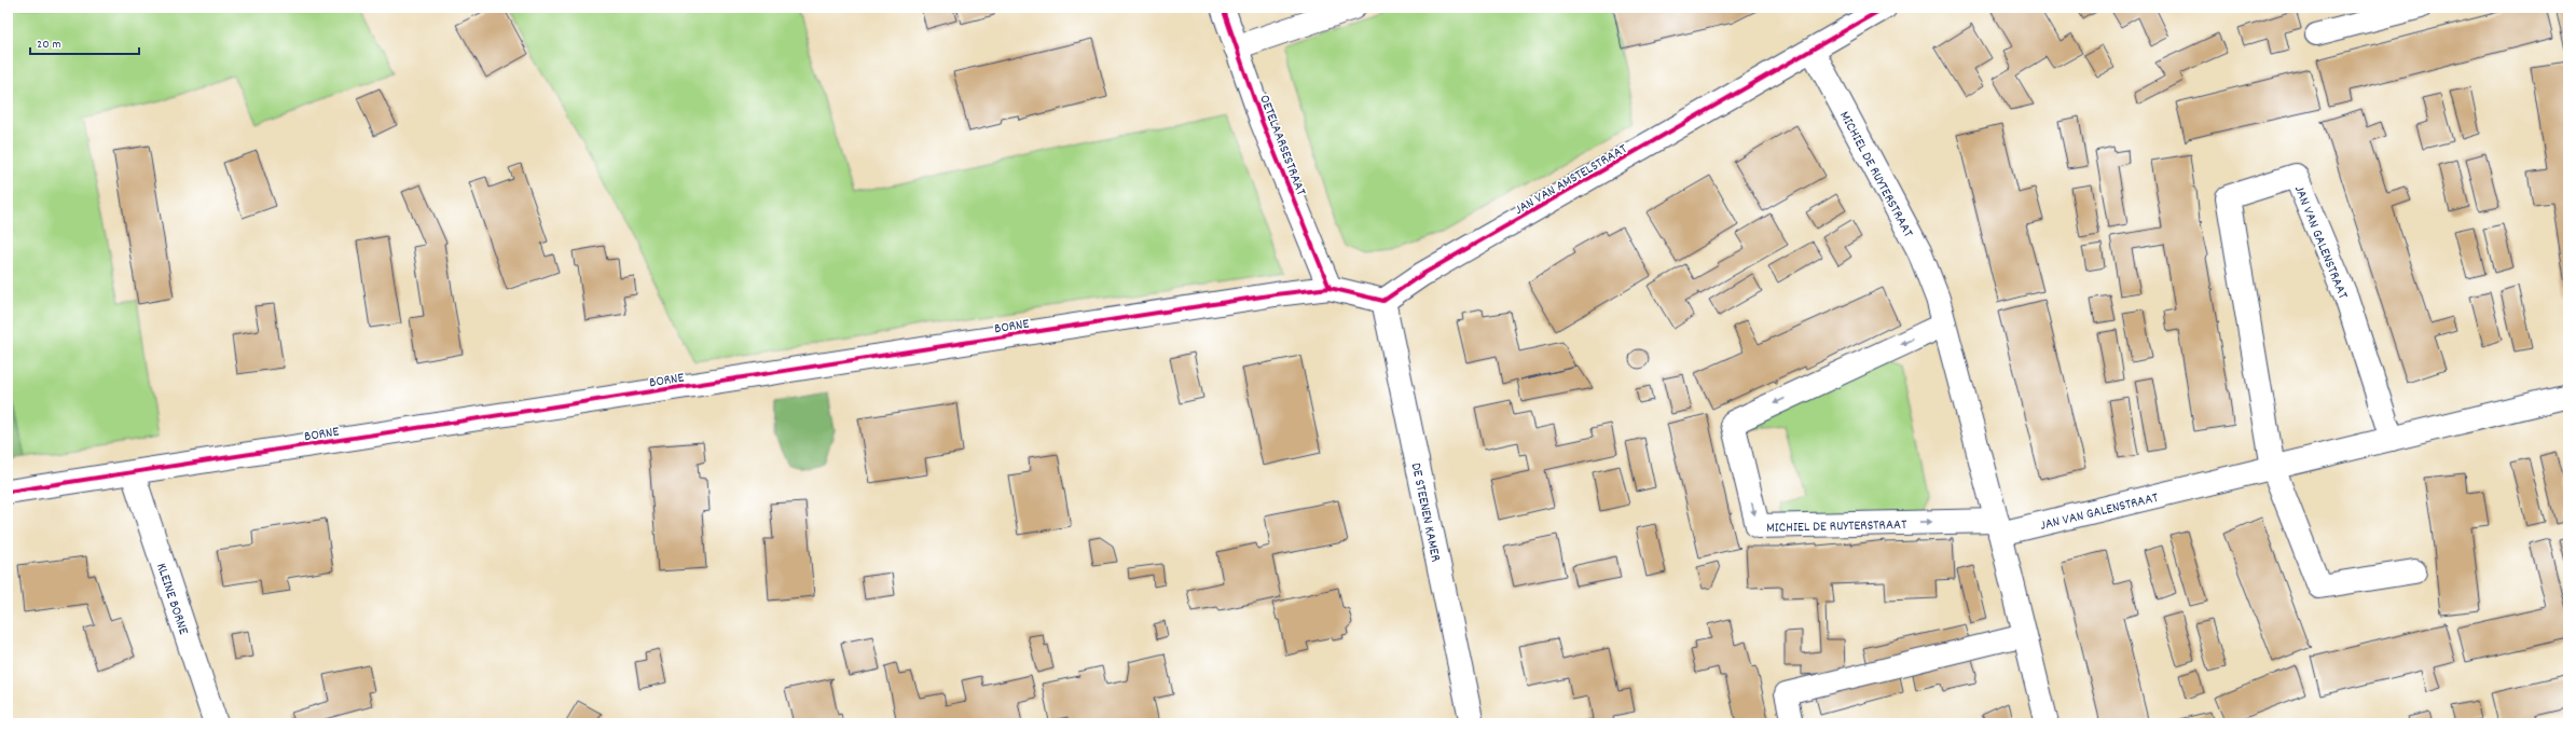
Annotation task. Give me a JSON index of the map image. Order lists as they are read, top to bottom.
{
  "streets": {
    "street": [
      "OETELAARSESTRAAT",
      "MICHIEL DE RUYTERSTRAAT",
      "JAN VAN AMSTELSTRAAT",
      "JAN VAN GALENSTRAAT",
      "BORNE",
      "DE STEENEN KAMER",
      "KLEINE BORNE"
    ]
  },
  "crossings": [
    ["OETELAARSESTRAAT", "BORNE"],
    ["MICHIEL DE RUYTERSTRAAT", "JAN VAN AMSTELSTRAAT"],
    ["MICHIEL DE RUYTERSTRAAT", "JAN VAN GALENSTRAAT"],
    ["JAN VAN AMSTELSTRAAT", "DE STEENEN KAMER"],
    ["BORNE", "KLEINE BORNE"]
  ],
  "scale_bar": "20 m"
}
